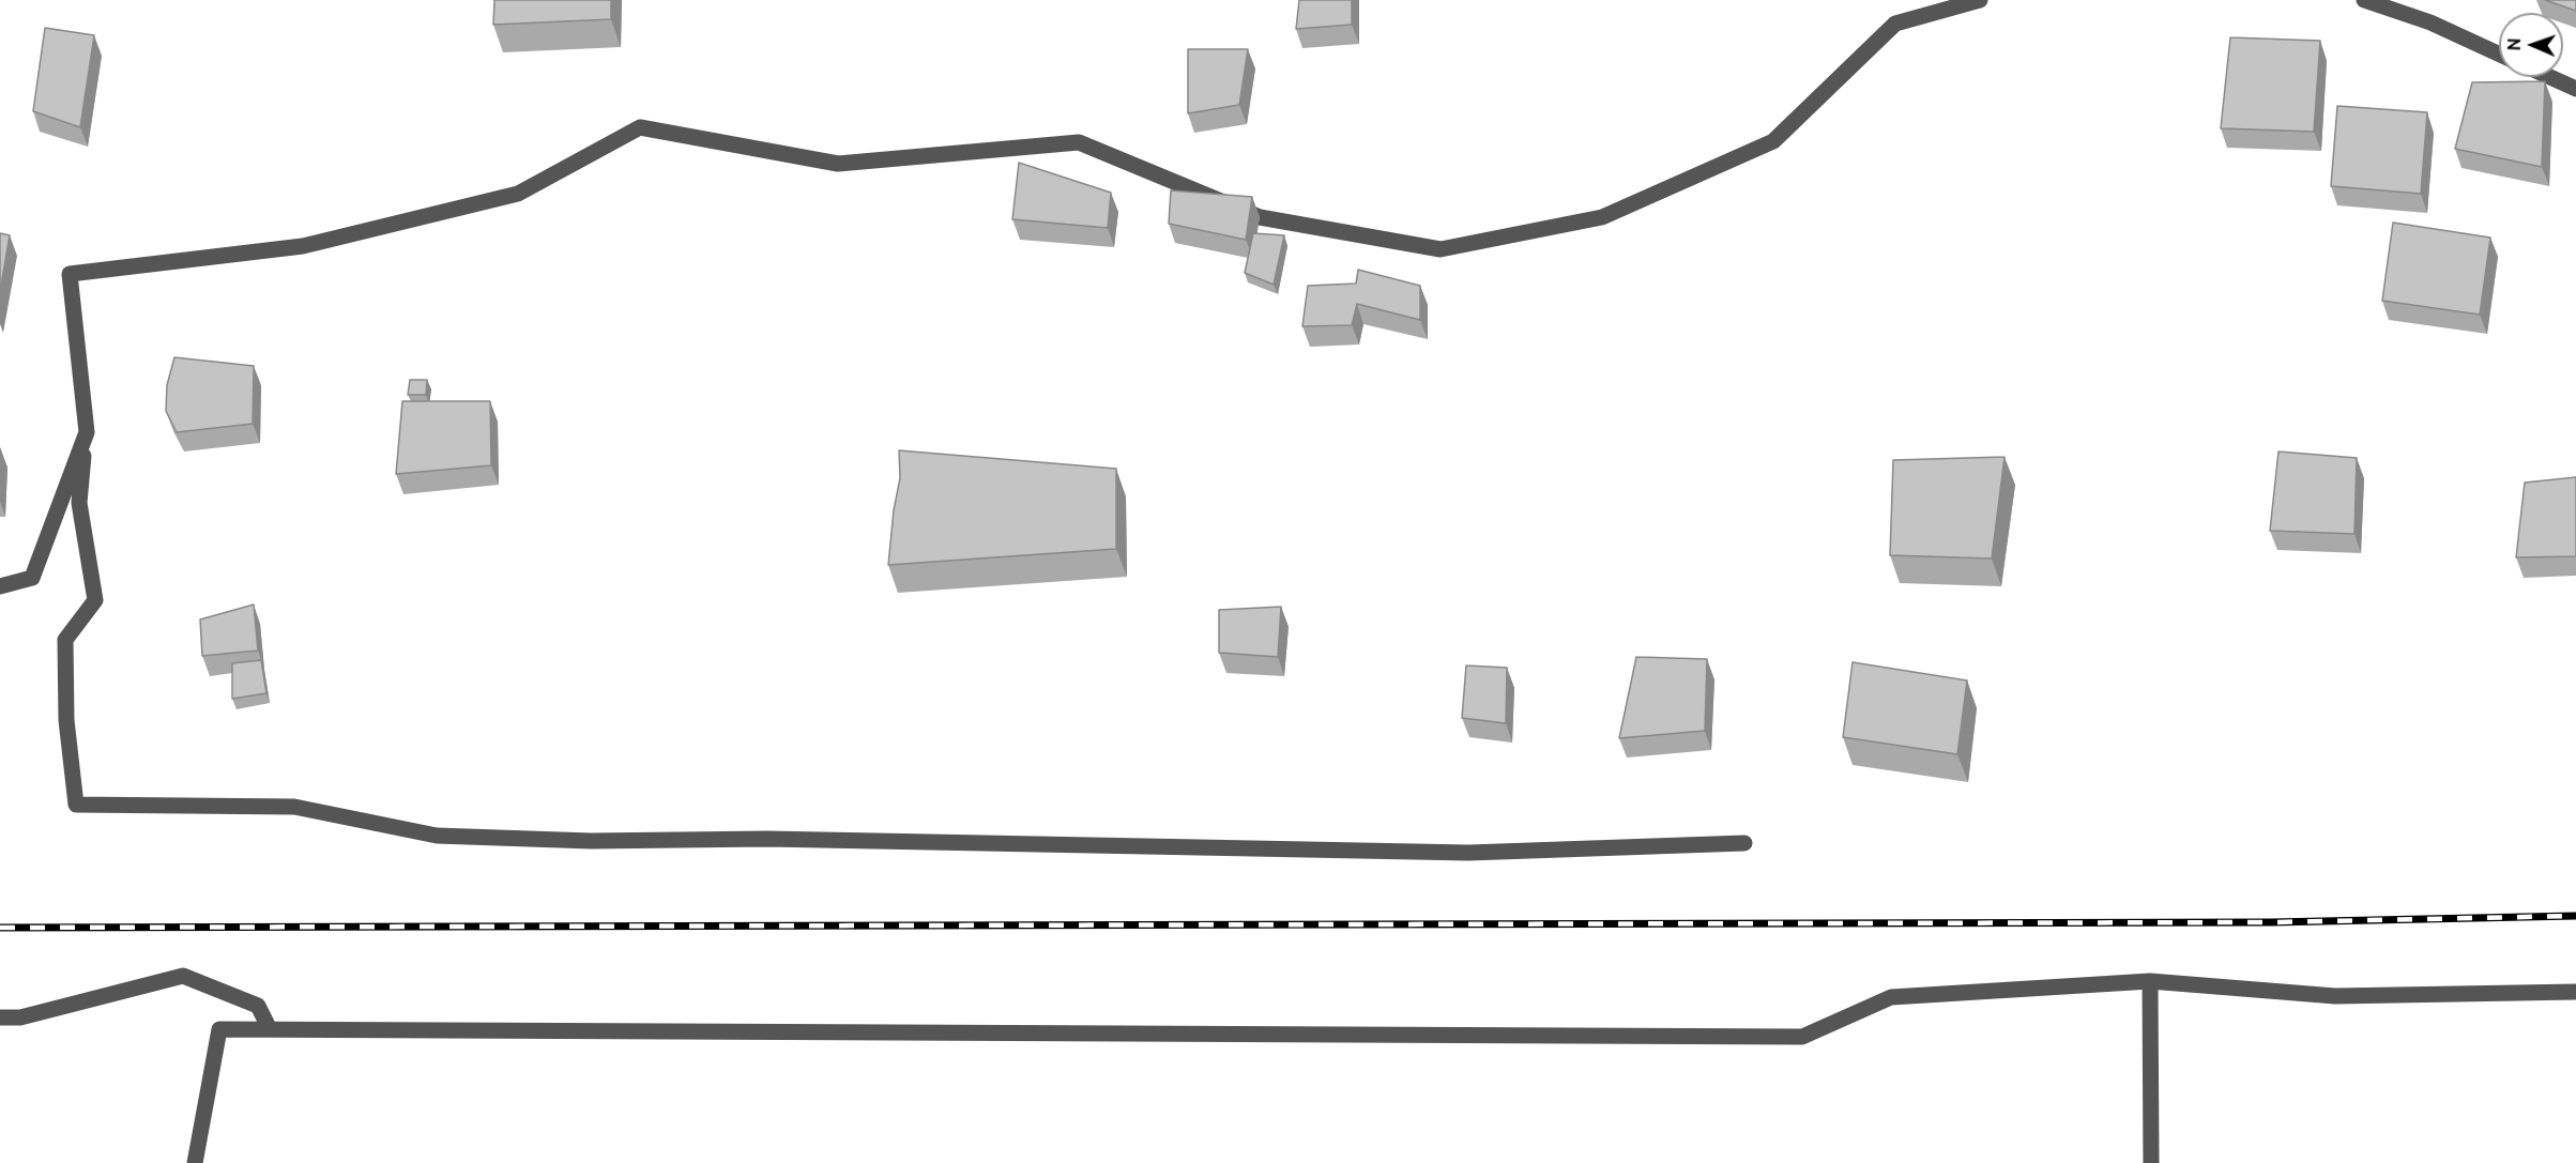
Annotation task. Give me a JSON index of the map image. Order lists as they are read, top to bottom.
{
  "north": "left"
}
